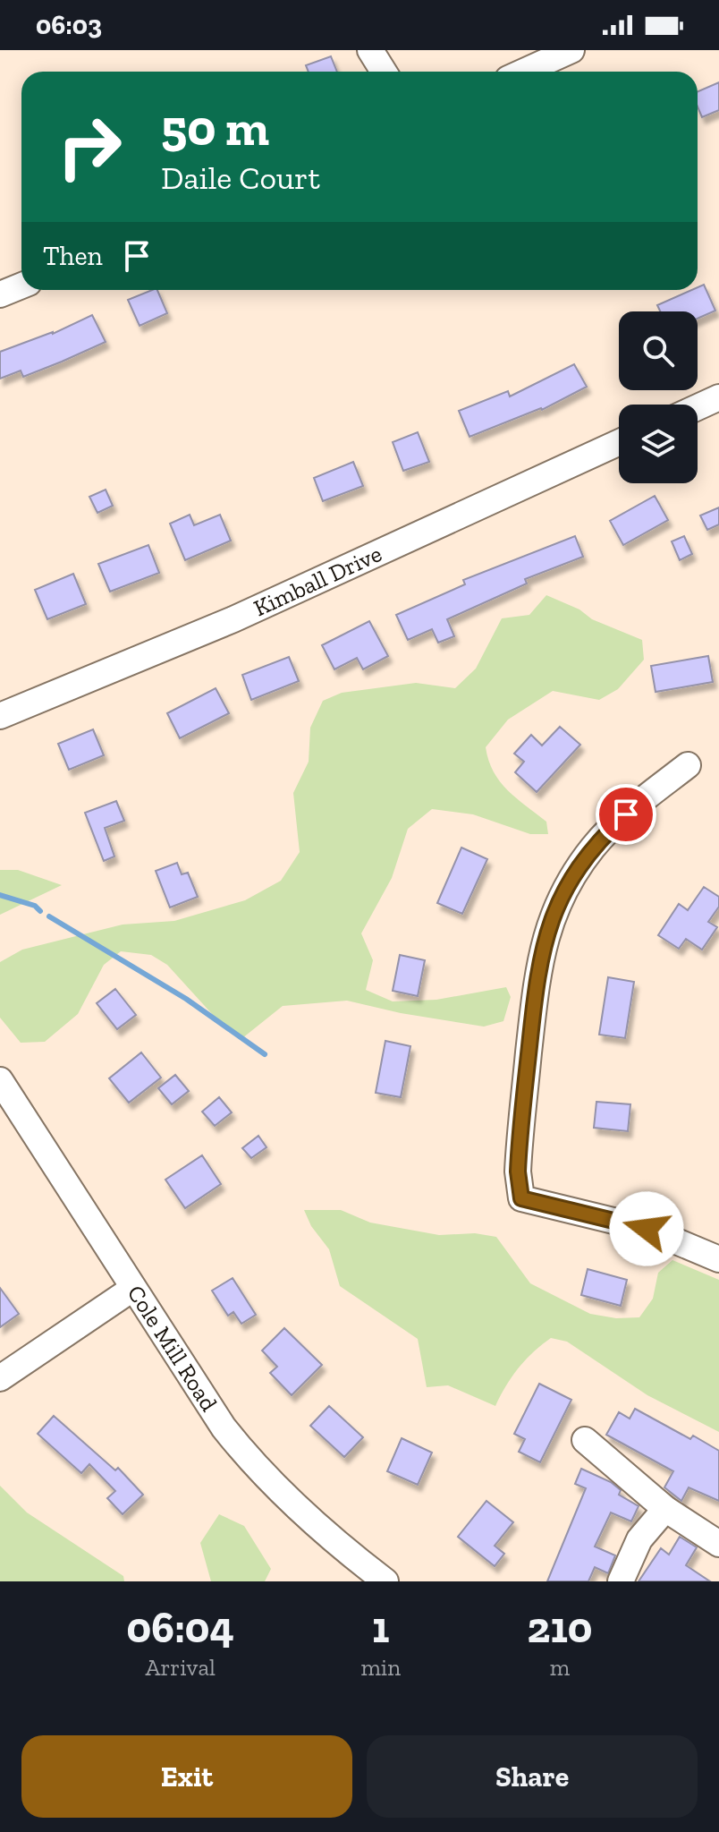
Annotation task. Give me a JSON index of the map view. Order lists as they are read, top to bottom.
{
  "streets": {
    "street": ["Kimball Drive", "Cole Mill Road"]
  },
  "page": {
    "status": "06:03",
    "turn": ["50 m", "Daile Court"],
    "then": "Then",
    "eta": [
      "06:04",
      "Arrival",
      "1",
      "min",
      "210",
      "m"
    ],
    "buttons": ["Exit", "Share"]
  }
}
